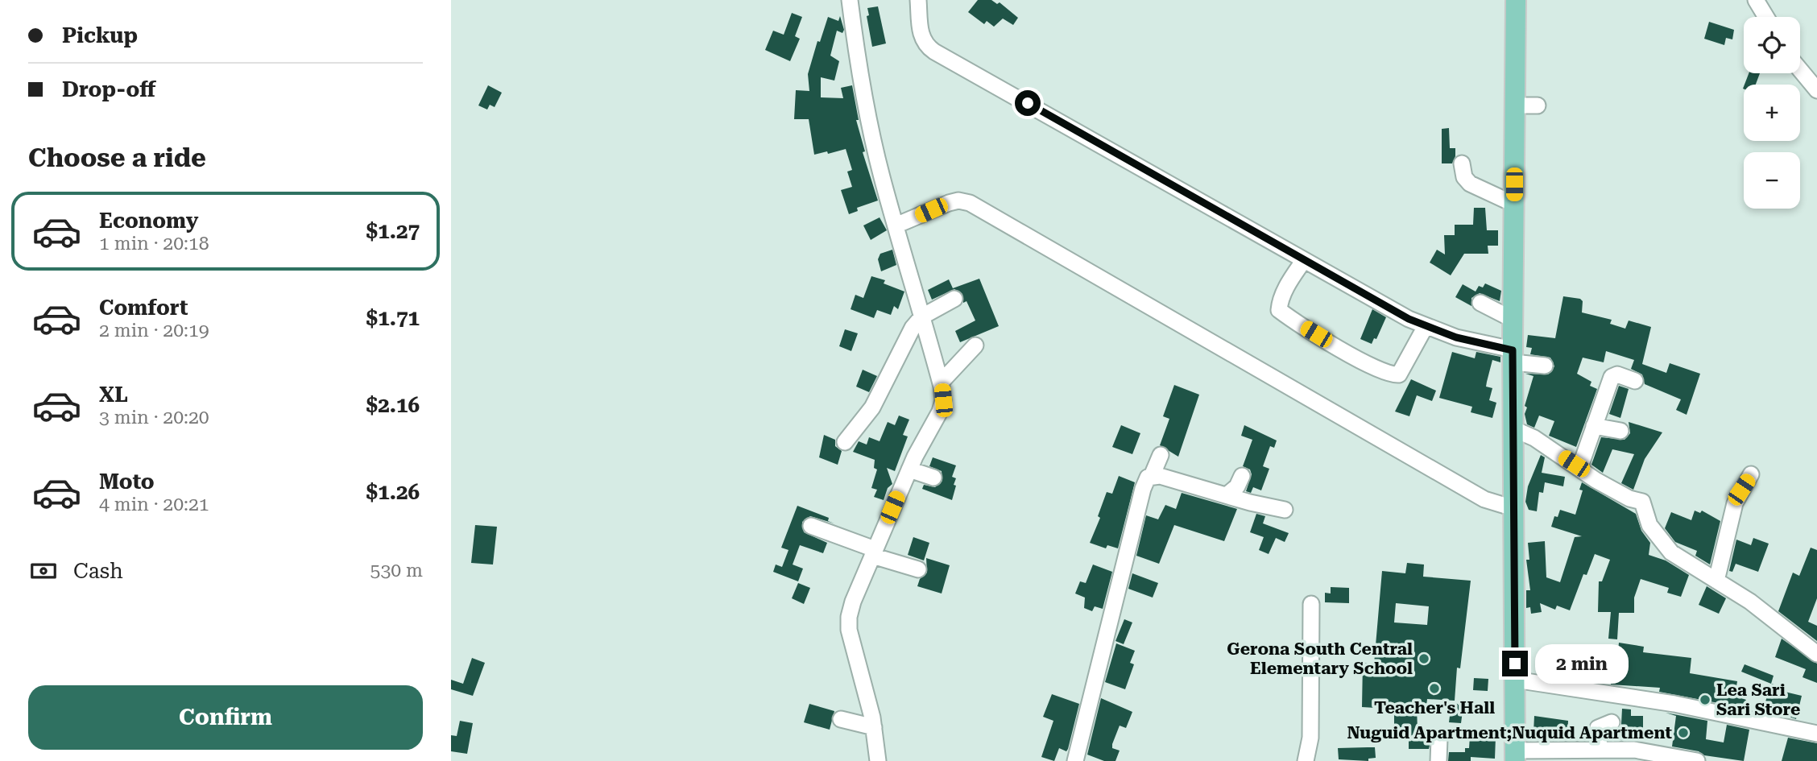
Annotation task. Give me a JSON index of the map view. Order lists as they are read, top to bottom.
{
  "places": [
    "Gerona South Central Elementary School",
    "Teacher's Hall",
    "Lea Sari Sari Store",
    "Nuguid Apartment;Nuquid Apartment"
  ],
  "page": {
    "banner": ["Pickup", "Drop-off"],
    "map_buttons": ["+", "−"],
    "heading": "Choose a ride",
    "list": [
      {
        "name": "Economy",
        "note": "1 min · 20:18",
        "value": "$1.27"
      },
      {
        "name": "Comfort",
        "note": "2 min · 20:19",
        "value": "$1.71"
      },
      {
        "name": "XL",
        "note": "3 min · 20:20",
        "value": "$2.16"
      },
      {
        "name": "Moto",
        "note": "4 min · 20:21",
        "value": "$1.26"
      }
    ],
    "pay": ["Cash", "530 m"],
    "bubble": "2 min",
    "buttons": "Confirm"
  }
}
